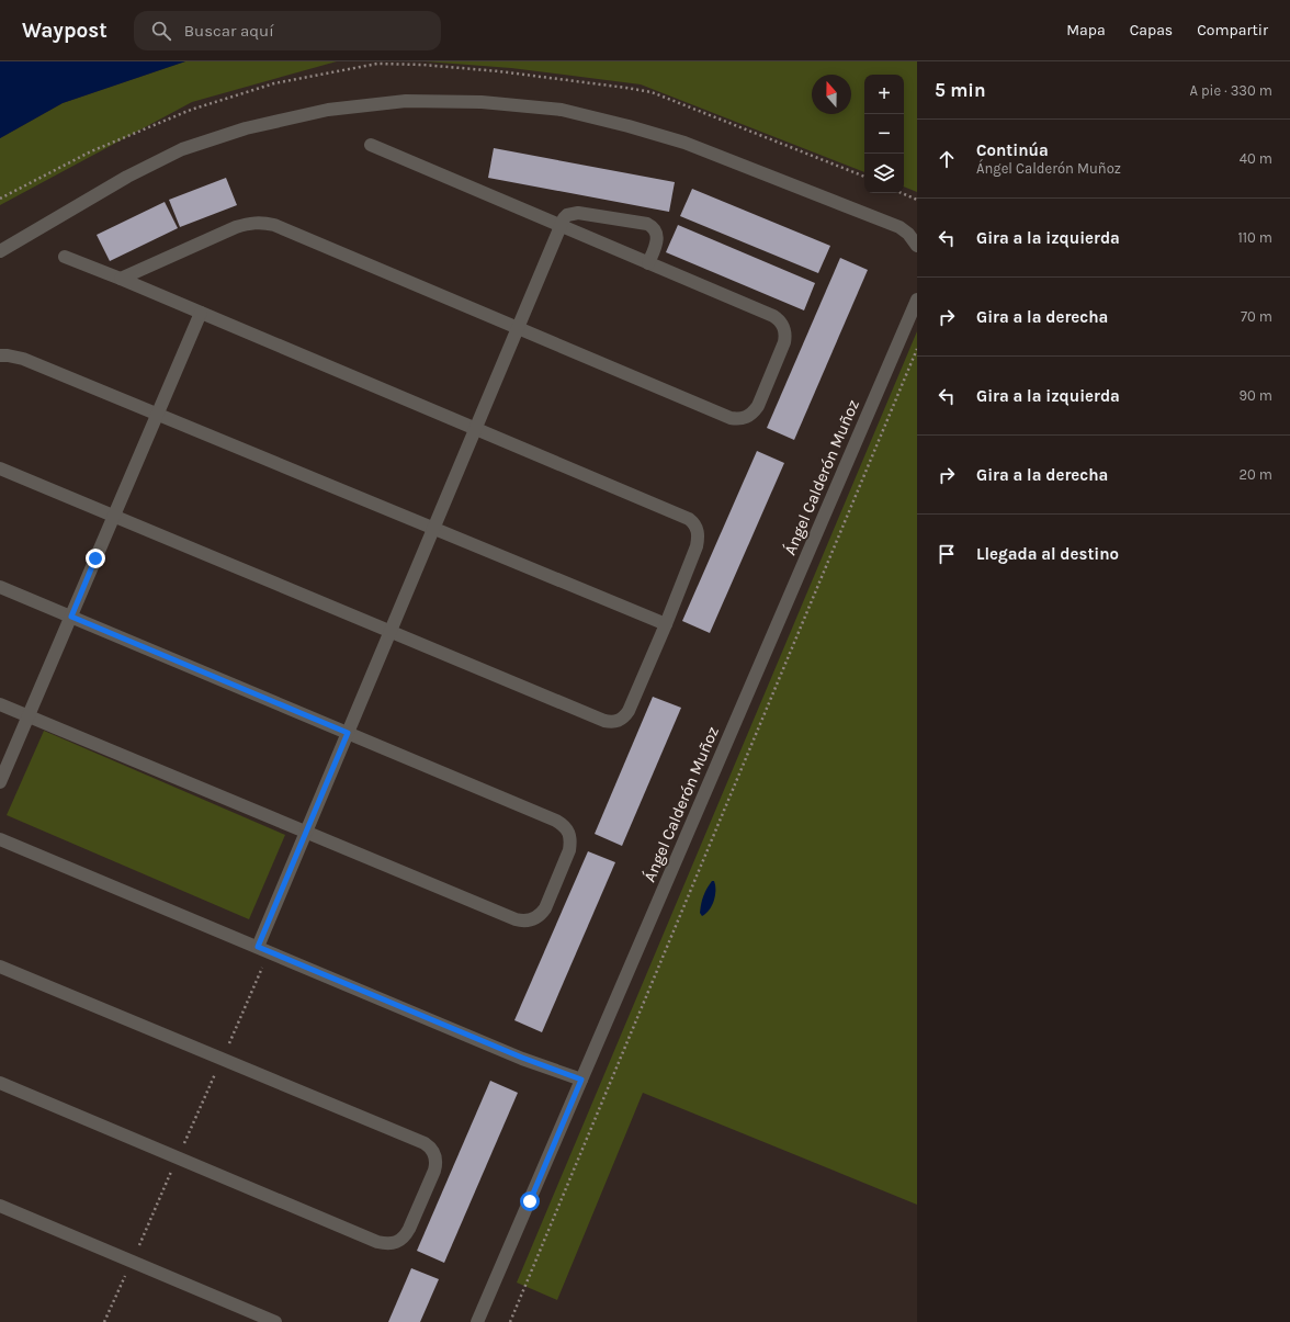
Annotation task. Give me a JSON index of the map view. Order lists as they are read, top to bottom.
{
  "streets": {
    "street": ["Ángel Calderón Muñoz"]
  },
  "north": "top",
  "page": {
    "header": "Waypost",
    "search": "Buscar aquí",
    "nav": ["Mapa", "Capas", "Compartir"],
    "heading": ["5 min", "A pie · 330 m"],
    "map_buttons": ["+", "−"],
    "list": [
      ["Continúa", "Ángel Calderón Muñoz", "40 m"],
      ["Gira a la izquierda", "110 m"],
      ["Gira a la derecha", "70 m"],
      ["Gira a la izquierda", "90 m"],
      ["Gira a la derecha", "20 m"],
      "Llegada al destino"
    ]
  }
}
